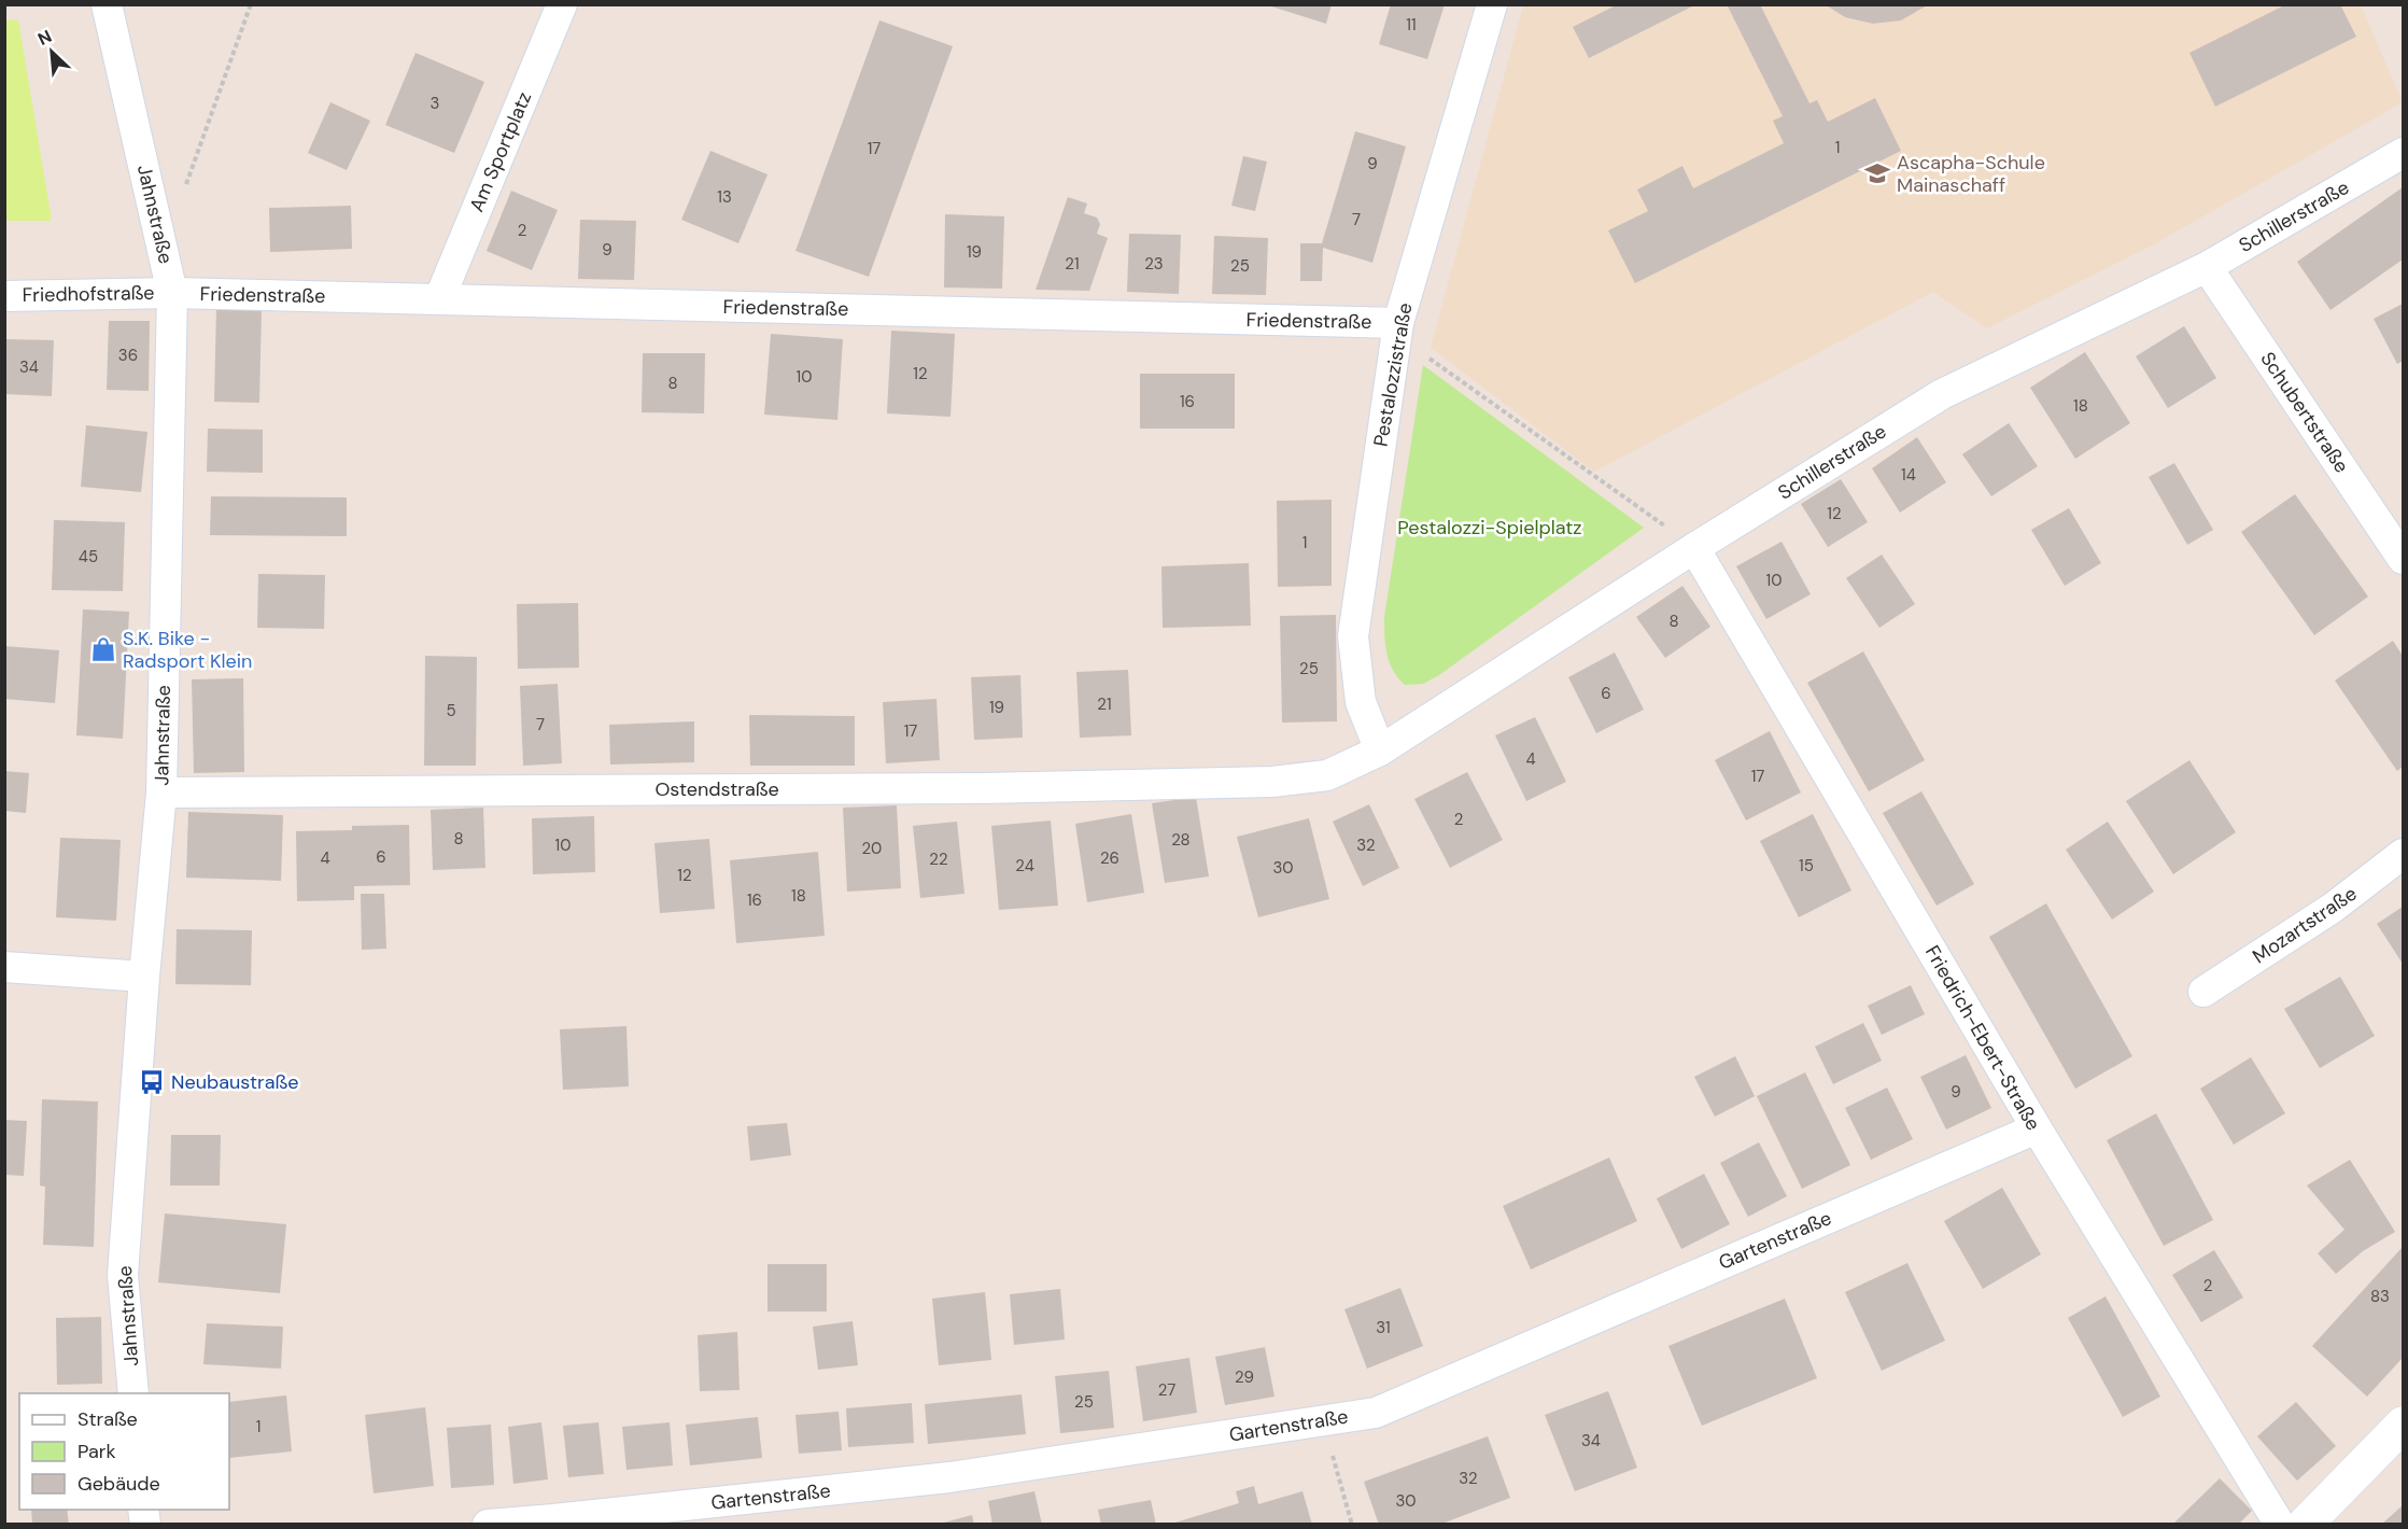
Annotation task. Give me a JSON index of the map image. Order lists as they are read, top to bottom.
{
  "streets": {
    "street": [
      "Am Sportplatz",
      "Jahnstraße",
      "Schillerstraße",
      "Friedhofstraße",
      "Friedenstraße",
      "Pestalozzistraße",
      "Schubertstraße",
      "Ostendstraße",
      "Mozartstraße",
      "Friedrich-Ebert-Straße",
      "Gartenstraße"
    ]
  },
  "crossings": [
    ["Am Sportplatz", "Friedenstraße"],
    ["Jahnstraße", "Friedhofstraße"],
    ["Jahnstraße", "Friedenstraße"],
    ["Jahnstraße", "Ostendstraße"],
    ["Schillerstraße", "Pestalozzistraße"],
    ["Schillerstraße", "Schubertstraße"],
    ["Schillerstraße", "Ostendstraße"],
    ["Schillerstraße", "Friedrich-Ebert-Straße"],
    ["Friedhofstraße", "Friedenstraße"],
    ["Friedenstraße", "Pestalozzistraße"],
    ["Friedrich-Ebert-Straße", "Gartenstraße"]
  ],
  "parks": ["Pestalozzi-Spielplatz"],
  "places": {
    "school or university": ["Ascapha-Schule Mainaschaff"],
    "shop": ["S.K. Bike - Radsport Klein"],
    "bus stop": ["Neubaustraße"]
  },
  "house_numbers": [
    "11",
    "3",
    "1",
    "17",
    "9",
    "13",
    "7",
    "2",
    "9",
    "19",
    "21",
    "23",
    "25",
    "36",
    "34",
    "12",
    "10",
    "8",
    "16",
    "18",
    "14",
    "12",
    "1",
    "45",
    "10",
    "8",
    "25",
    "6",
    "21",
    "19",
    "5",
    "7",
    "17",
    "4",
    "17",
    "2",
    "8",
    "28",
    "10",
    "32",
    "20",
    "6",
    "4",
    "26",
    "22",
    "24",
    "15",
    "30",
    "12",
    "18",
    "16",
    "9",
    "2",
    "83",
    "31",
    "29",
    "27",
    "25",
    "1",
    "34",
    "32",
    "30"
  ],
  "legend": ["Straße", "Park", "Gebäude"],
  "north": "top left"
}
